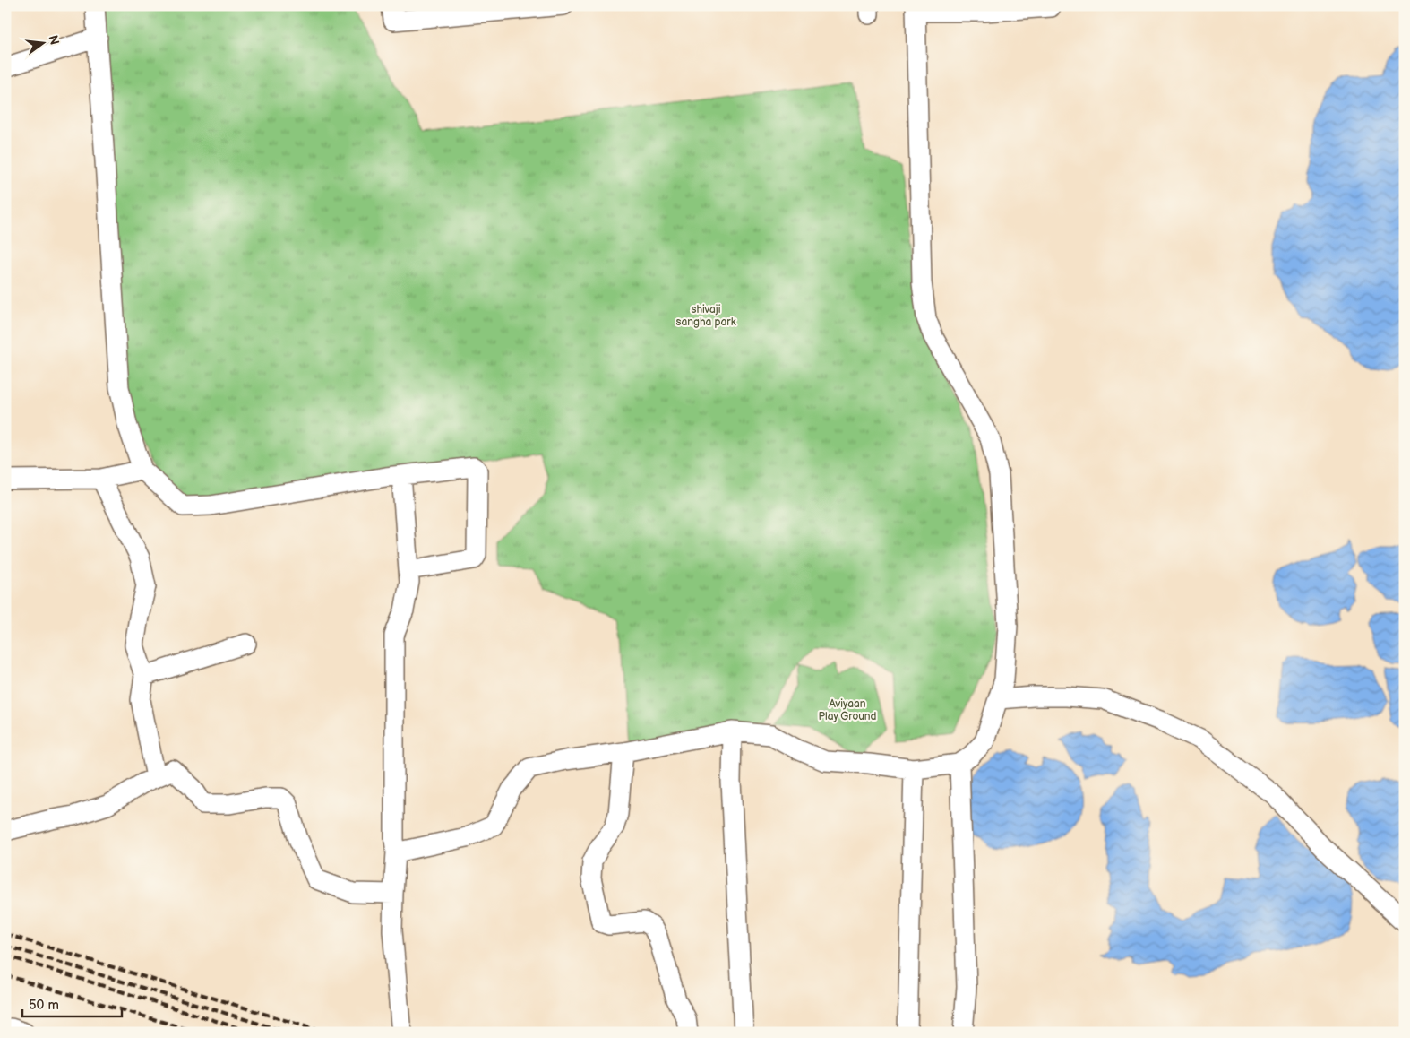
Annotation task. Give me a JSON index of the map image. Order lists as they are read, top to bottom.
{
  "parks": ["shivaji sangha park", "Aviyaan Play Ground"],
  "scale_bar": "50 m",
  "north": "right"
}
